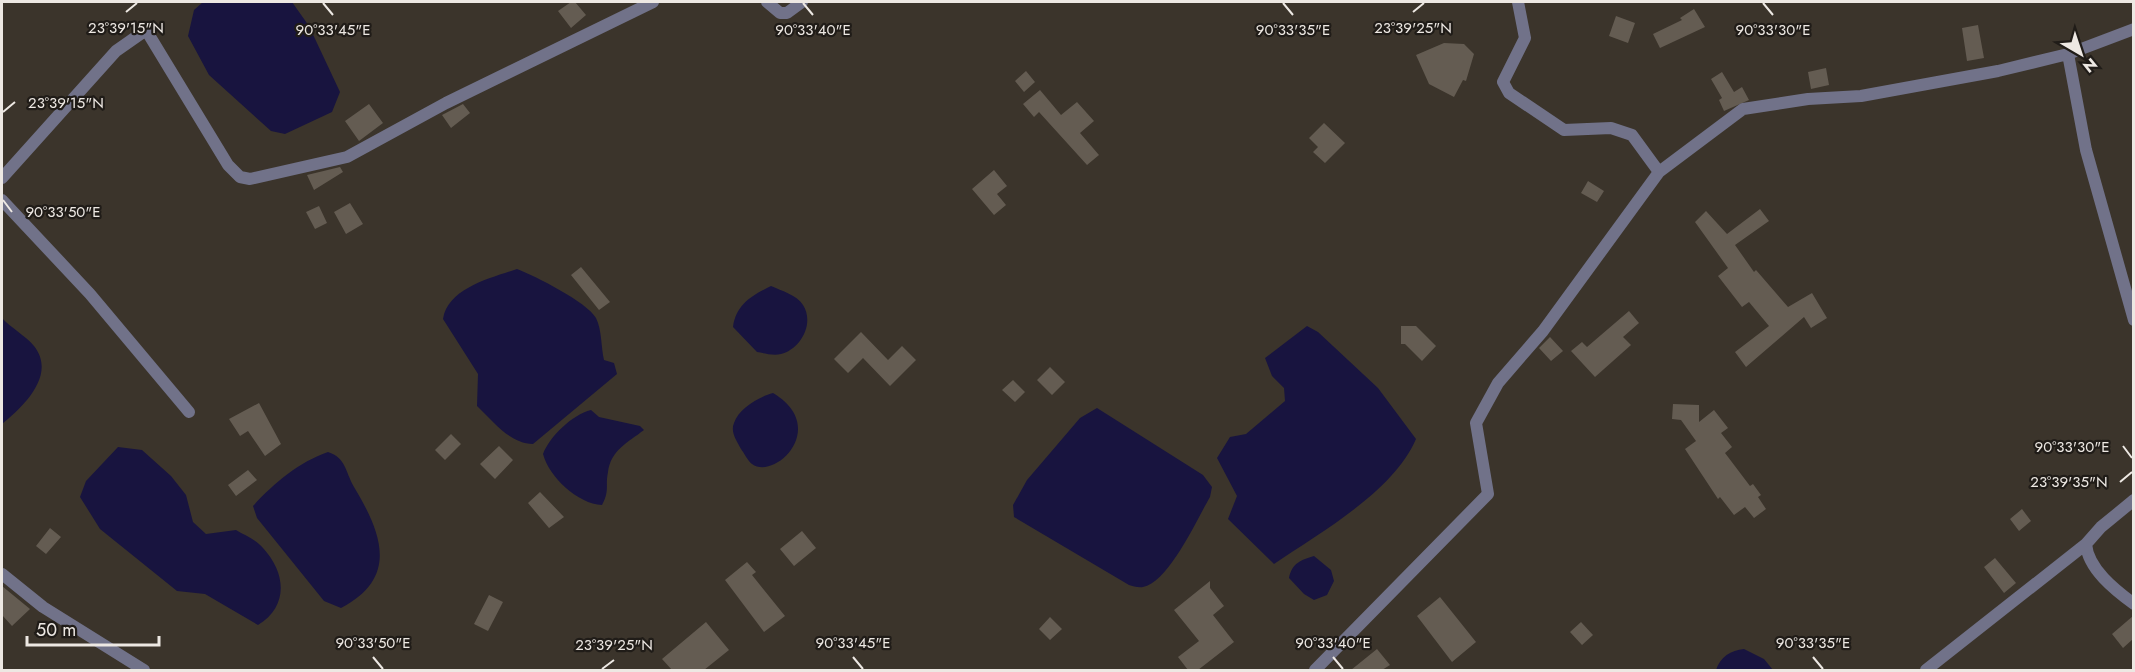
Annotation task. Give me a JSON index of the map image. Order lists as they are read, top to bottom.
{
  "scale_bar": "50 m",
  "north": "bottom right",
  "coordinates": [
    "23°39'15\"N",
    "23°39'25\"N",
    "90°33'45\"E",
    "90°33'40\"E",
    "90°33'35\"E",
    "90°33'30\"E",
    "90°33'50\"E",
    "23°39'35\"N"
  ]
}
